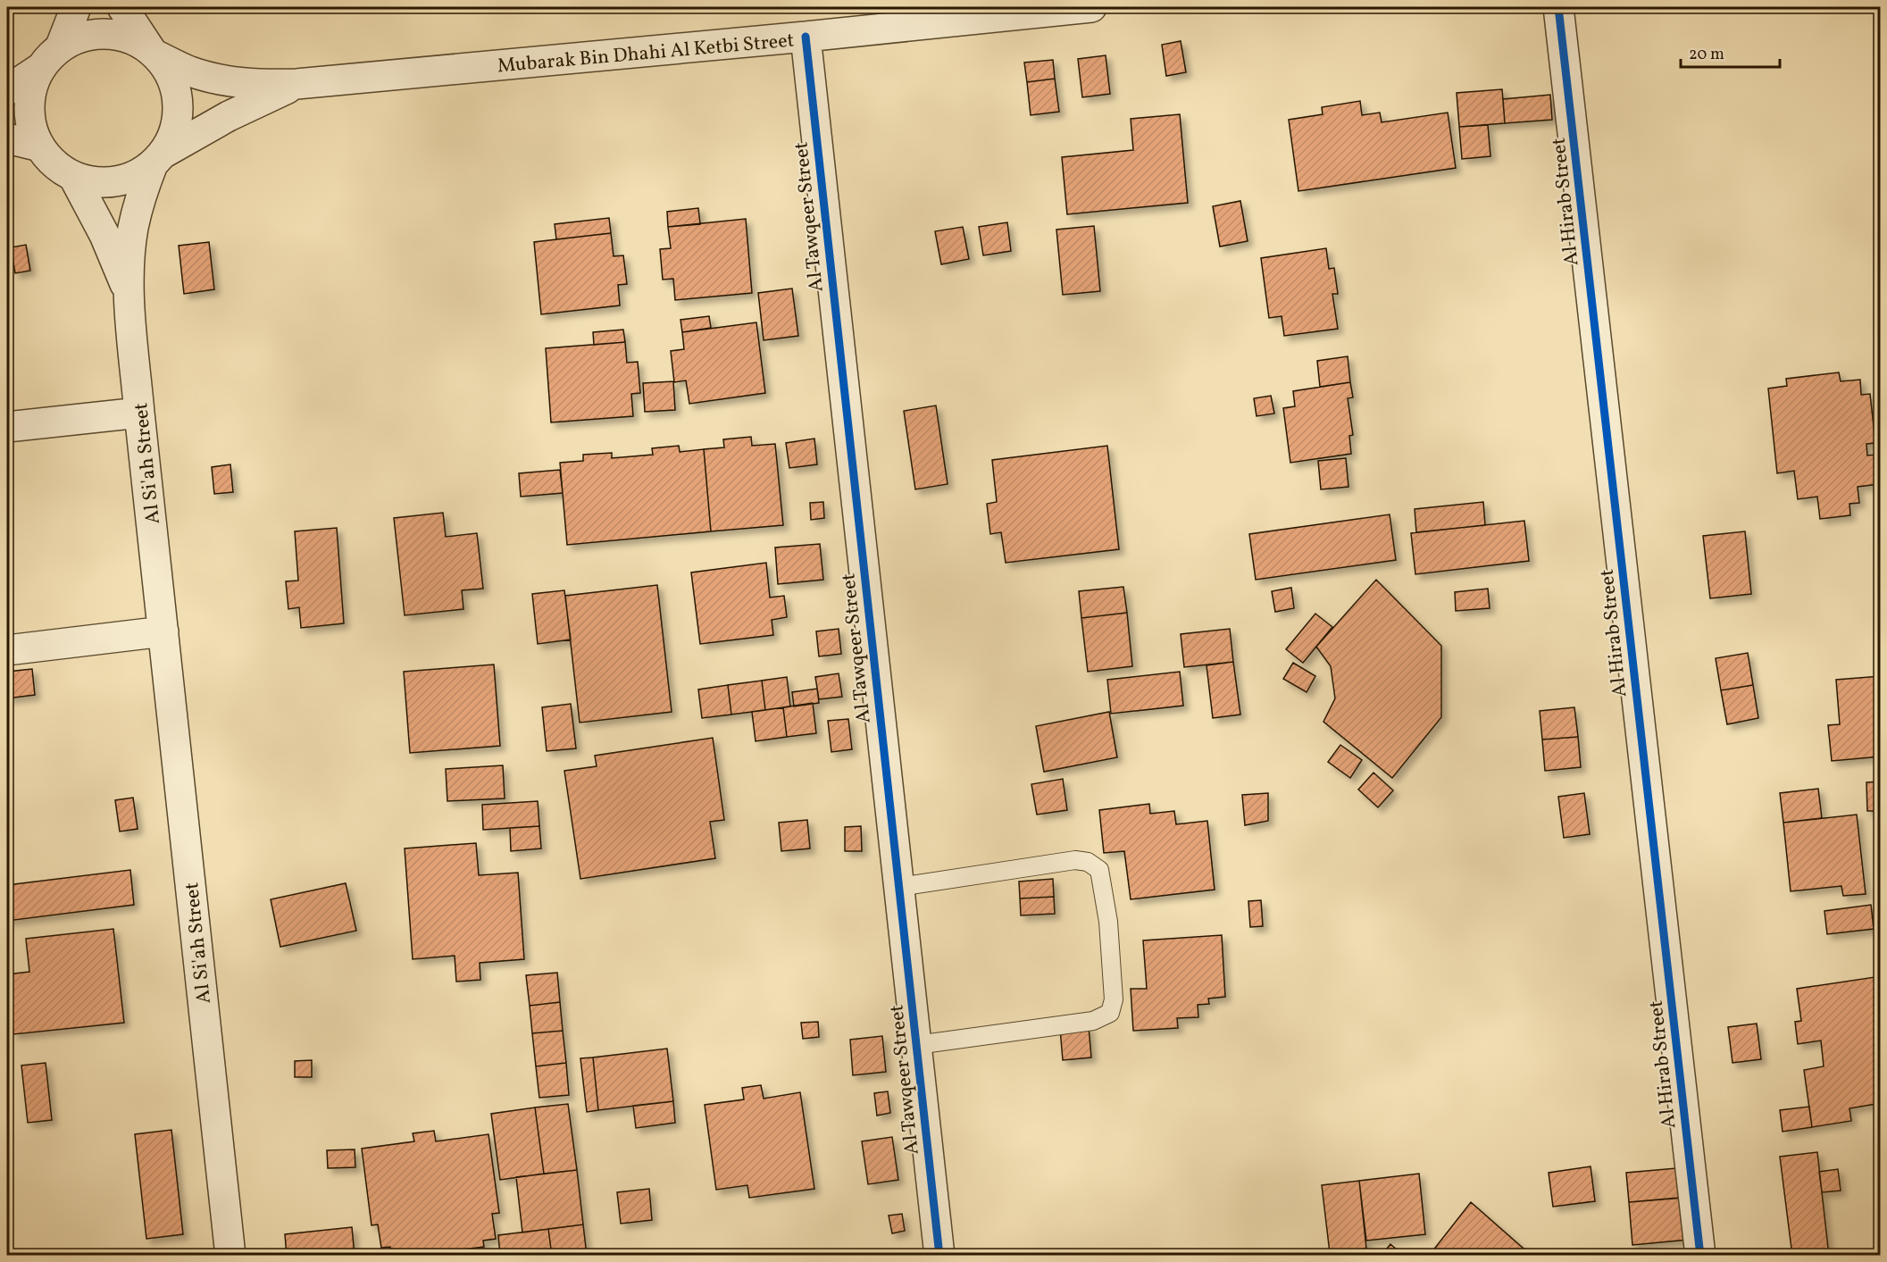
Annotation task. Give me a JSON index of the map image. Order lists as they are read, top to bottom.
{
  "streets": {
    "street": [
      "Mubarak Bin Dhahi Al Ketbi Street",
      "Al Hirab Street",
      "Al Tawqeer Street",
      "Al Si'ah Street"
    ]
  },
  "crossings": [
    ["Mubarak Bin Dhahi Al Ketbi Street", "Al Tawqeer Street"],
    ["Mubarak Bin Dhahi Al Ketbi Street", "Al Si'ah Street"]
  ],
  "scale_bar": "20 m"
}
